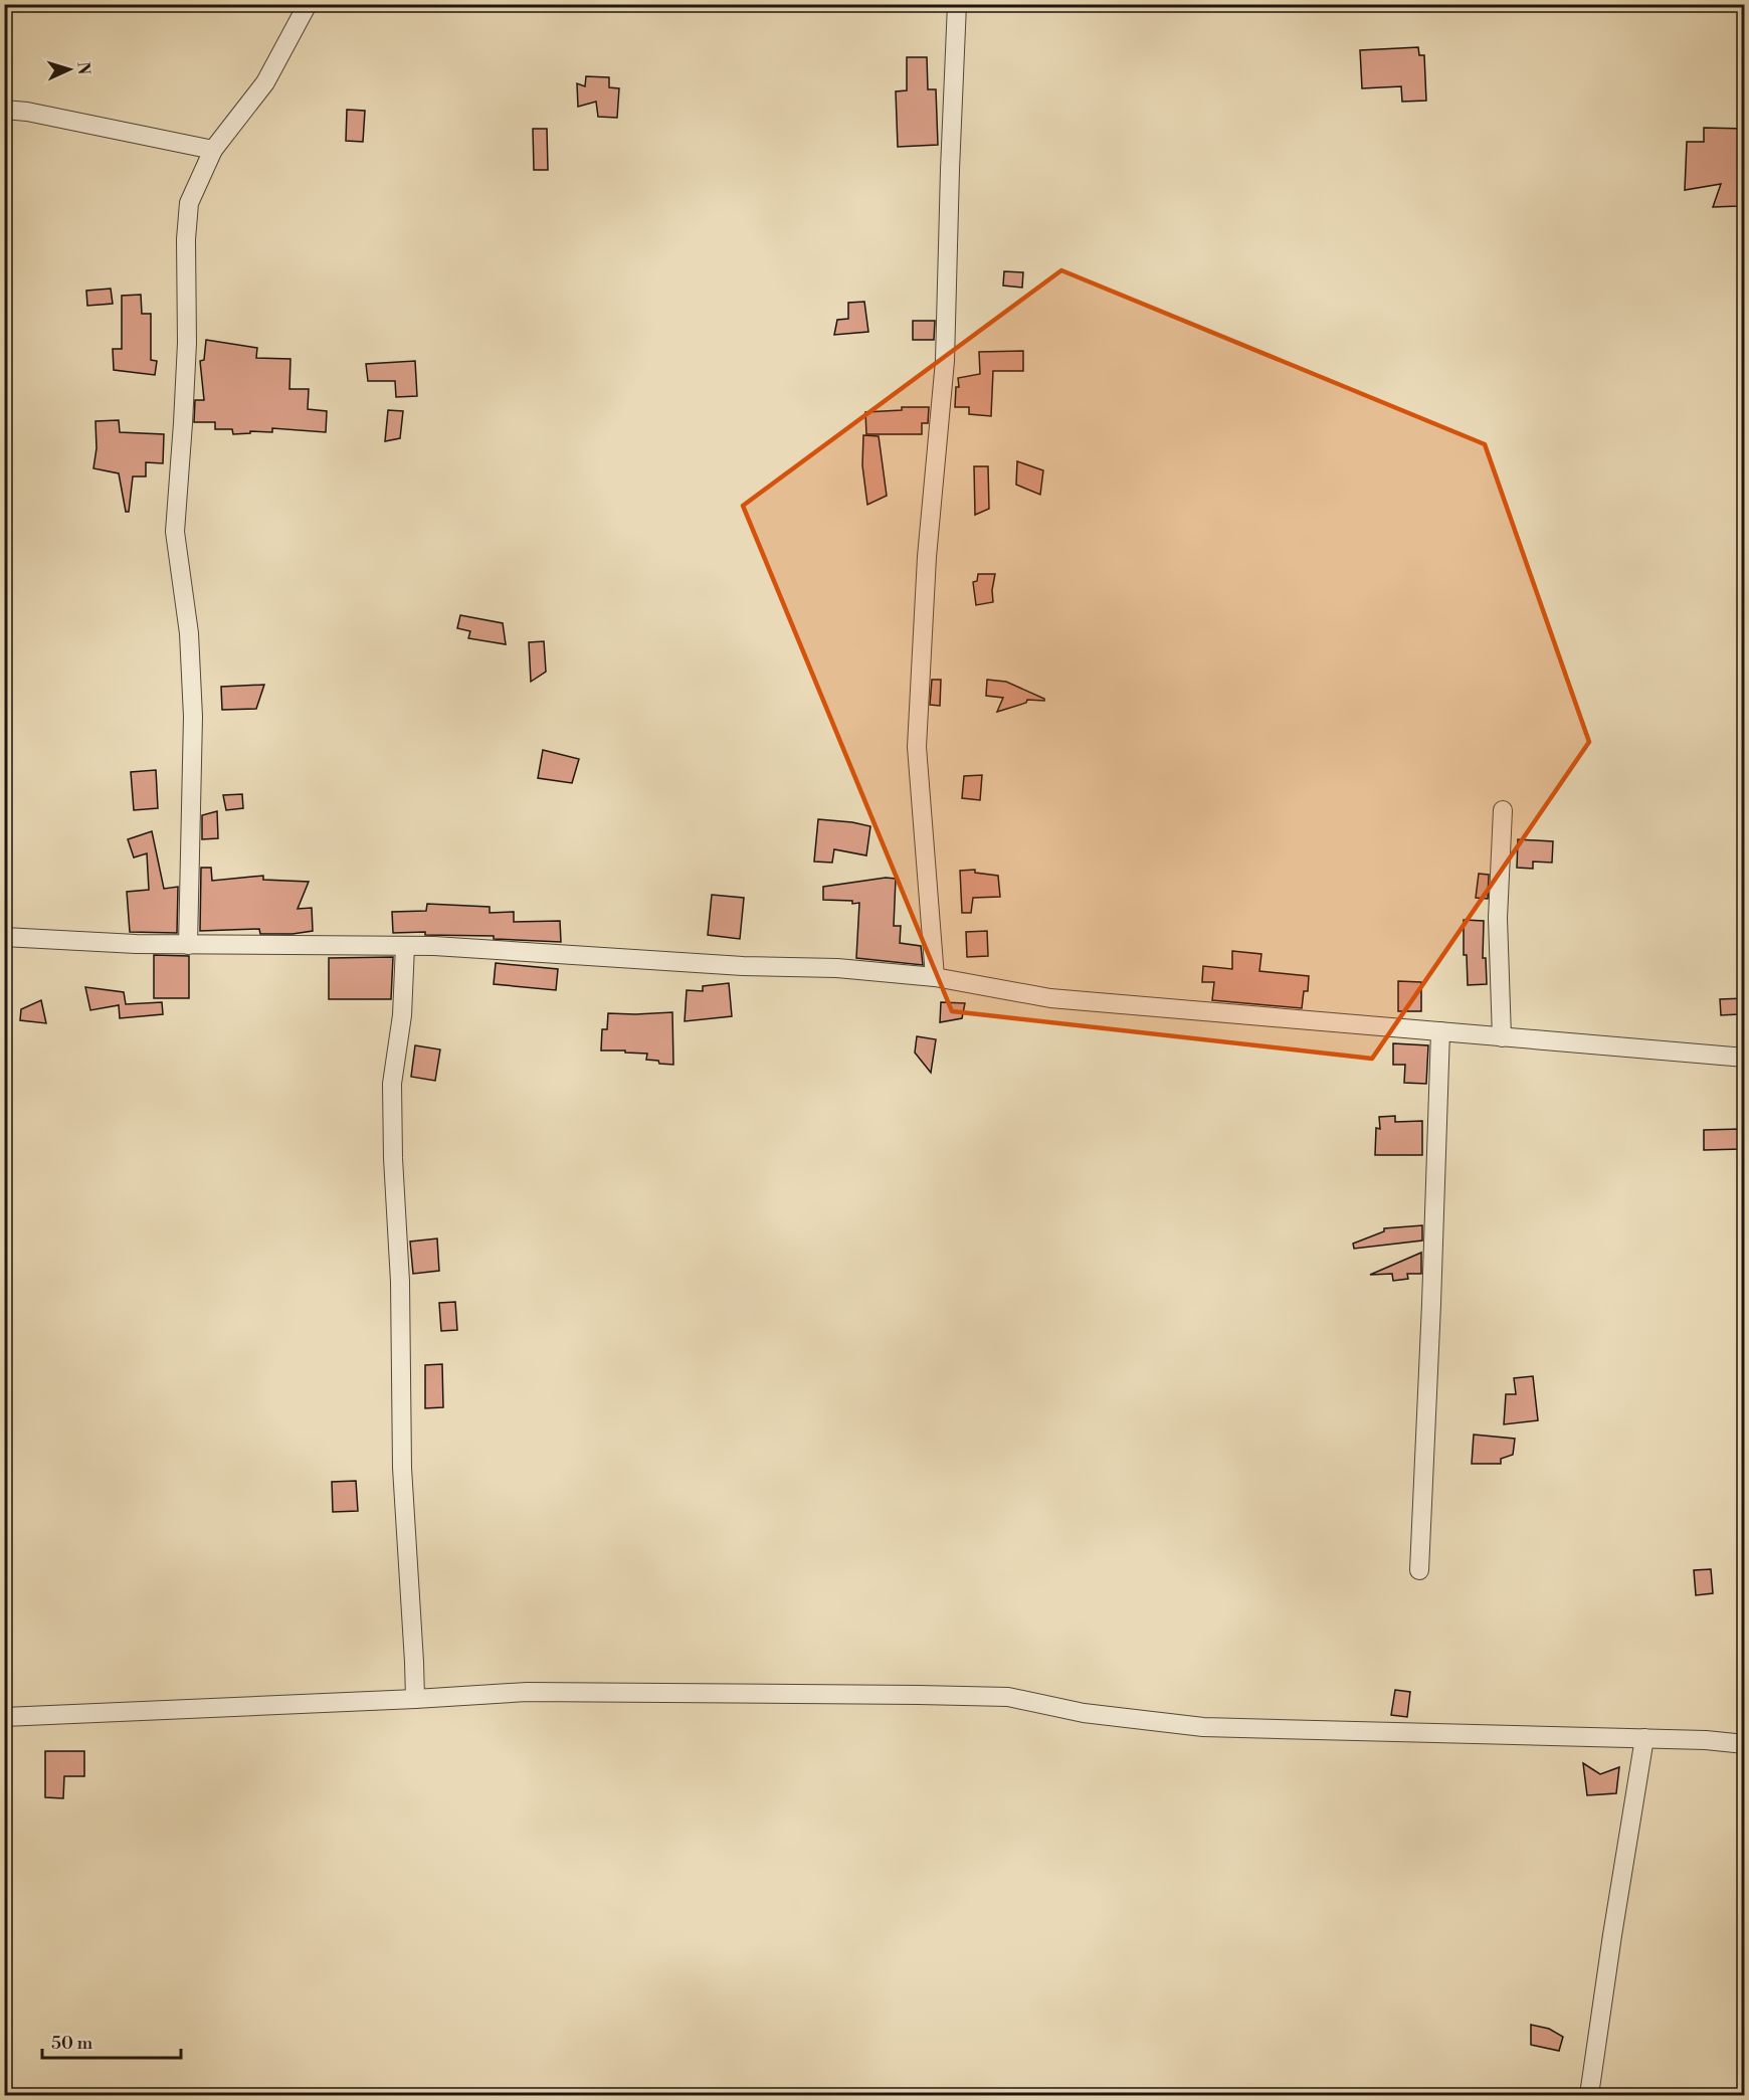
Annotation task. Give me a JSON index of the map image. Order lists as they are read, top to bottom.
{
  "scale_bar": "50 m",
  "north": "right"
}
